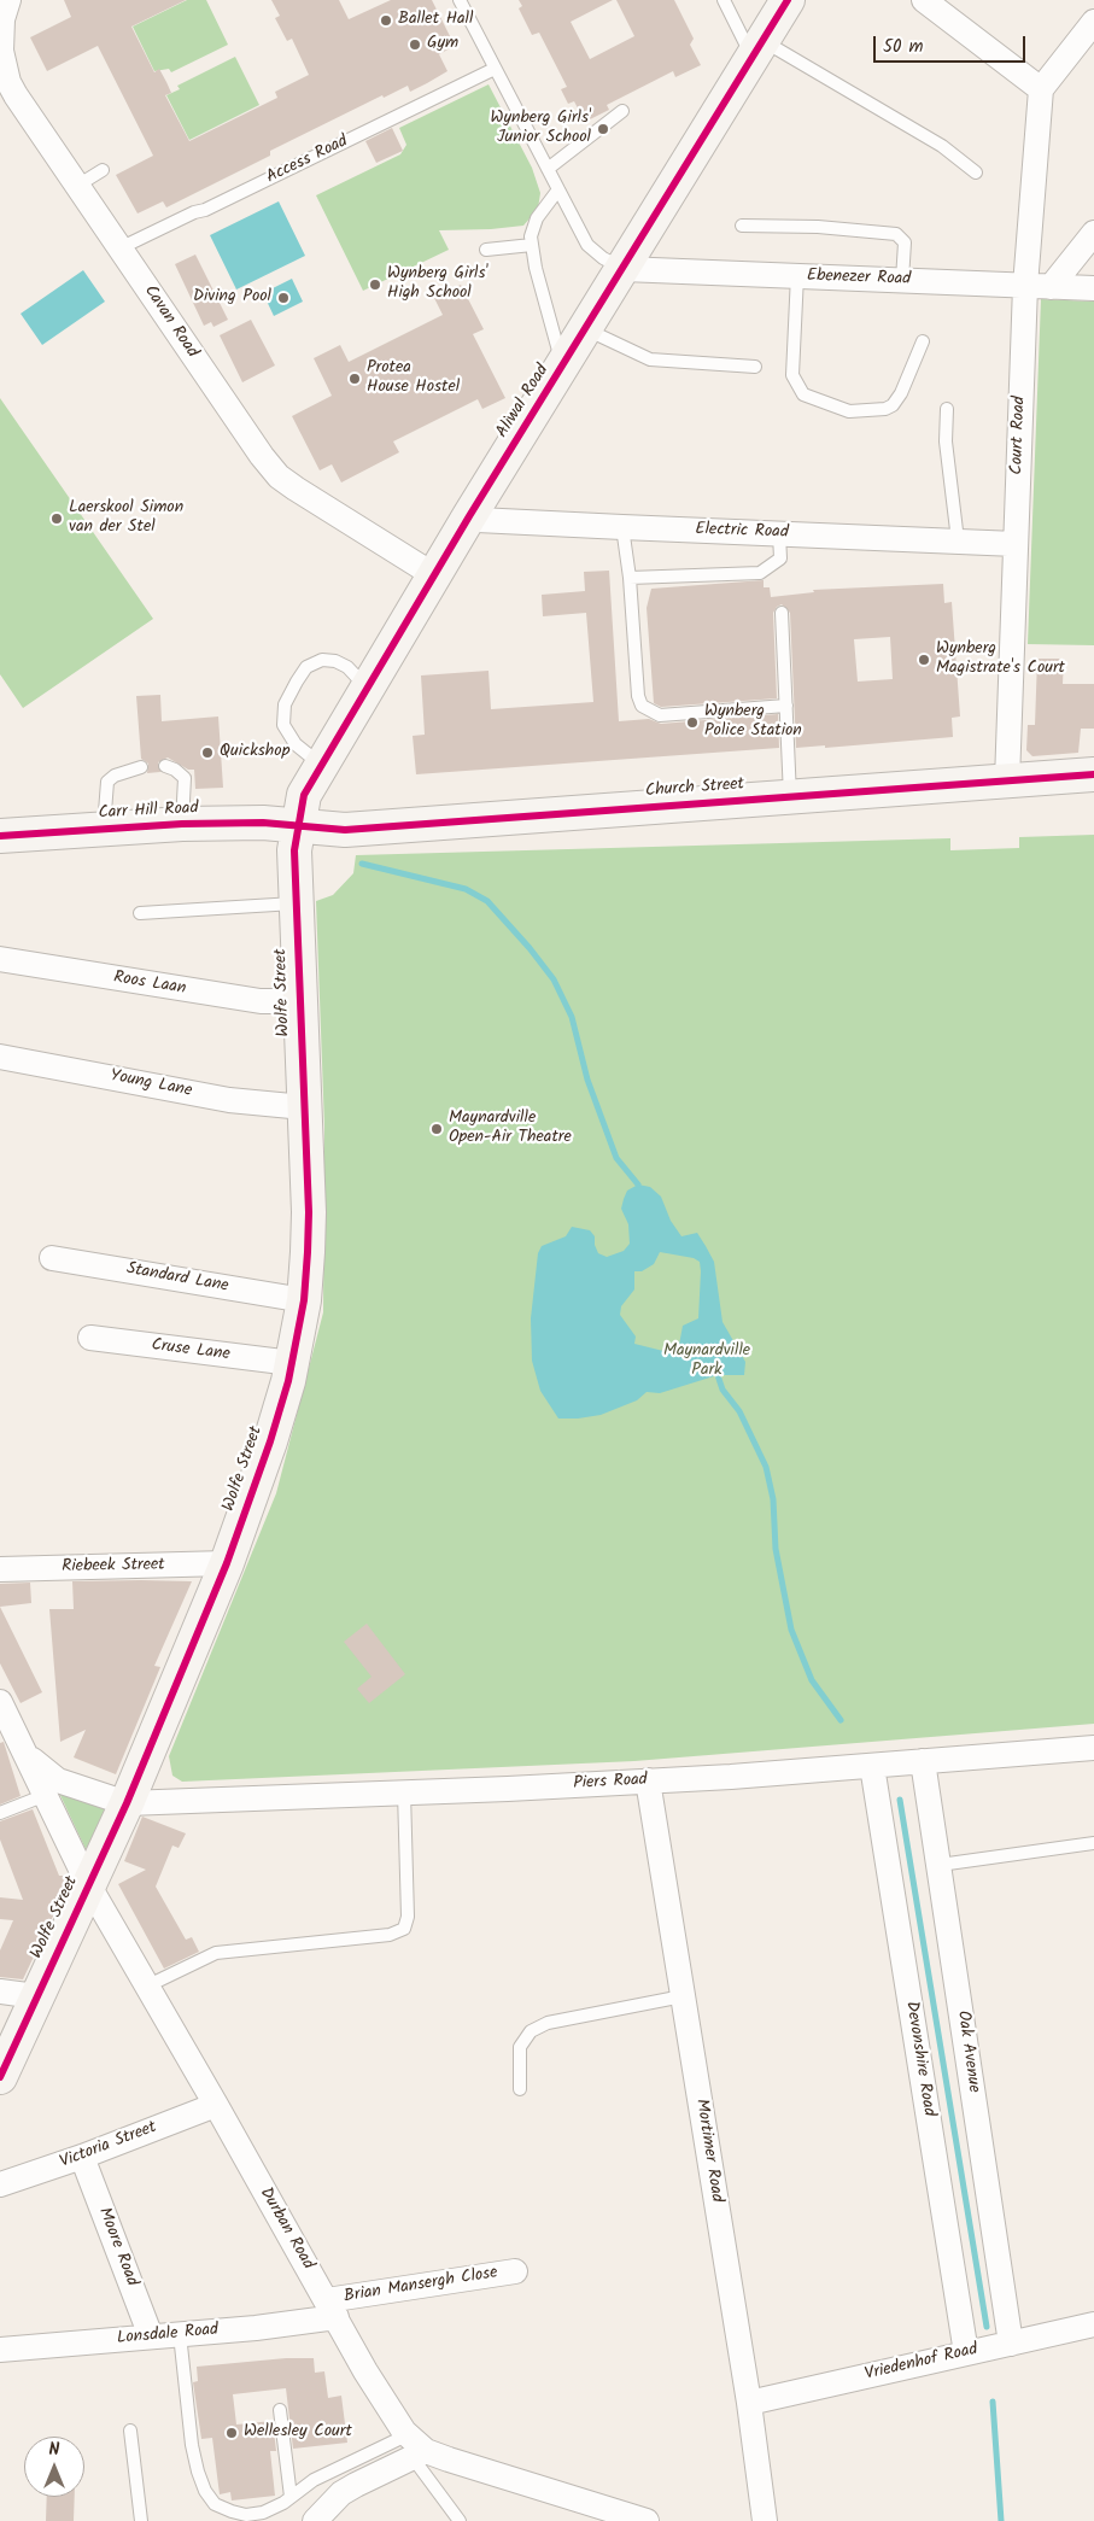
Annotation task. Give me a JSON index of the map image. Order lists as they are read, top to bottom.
{
  "streets": {
    "street": [
      "Ebenezer Road",
      "Cavan Road",
      "Aliwal Road",
      "Court Road",
      "Electric Road",
      "Church Street",
      "Carr Hill Road",
      "Roos Laan",
      "Wolfe Street",
      "Young Lane",
      "Standard Lane",
      "Cruse Lane",
      "Riebeek Street",
      "Piers Road",
      "Oak Avenue",
      "Devonshire Road",
      "Victoria Street",
      "Mortimer Road",
      "Durban Road",
      "Moore Road",
      "Brian Mansergh Close",
      "Lonsdale Road",
      "Vriedenhof Road"
    ],
    "lane": ["Access Road"]
  },
  "crossings": [
    ["Access Road", "Cavan Road"],
    ["Ebenezer Road", "Aliwal Road"],
    ["Ebenezer Road", "Court Road"],
    ["Cavan Road", "Aliwal Road"],
    ["Aliwal Road", "Electric Road"],
    ["Aliwal Road", "Church Street"],
    ["Aliwal Road", "Carr Hill Road"],
    ["Aliwal Road", "Wolfe Street"],
    ["Court Road", "Electric Road"],
    ["Court Road", "Church Street"],
    ["Church Street", "Carr Hill Road"],
    ["Church Street", "Wolfe Street"],
    ["Carr Hill Road", "Wolfe Street"],
    ["Roos Laan", "Wolfe Street"],
    ["Wolfe Street", "Young Lane"],
    ["Wolfe Street", "Standard Lane"],
    ["Wolfe Street", "Cruse Lane"],
    ["Wolfe Street", "Riebeek Street"],
    ["Wolfe Street", "Piers Road"],
    ["Wolfe Street", "Durban Road"],
    ["Piers Road", "Oak Avenue"],
    ["Piers Road", "Devonshire Road"],
    ["Piers Road", "Mortimer Road"],
    ["Piers Road", "Durban Road"],
    ["Oak Avenue", "Vriedenhof Road"],
    ["Devonshire Road", "Vriedenhof Road"],
    ["Victoria Street", "Durban Road"],
    ["Victoria Street", "Moore Road"],
    ["Mortimer Road", "Vriedenhof Road"],
    ["Durban Road", "Brian Mansergh Close"],
    ["Durban Road", "Lonsdale Road"],
    ["Moore Road", "Lonsdale Road"],
    ["Brian Mansergh Close", "Lonsdale Road"]
  ],
  "parks": ["Maynardville Park"],
  "places": [
    "Ballet Hall",
    "Gym",
    "Wynberg Girls' Junior School",
    "Wynberg Girls' High School",
    "Diving Pool",
    "Protea House Hostel",
    "Laerskool Simon van der Stel",
    "Wynberg Magistrate's Court",
    "Wynberg Police Station",
    "Quickshop",
    "Maynardville Open-Air Theatre",
    "Wellesley Court"
  ],
  "scale_bar": "50 m",
  "north": "top"
}
